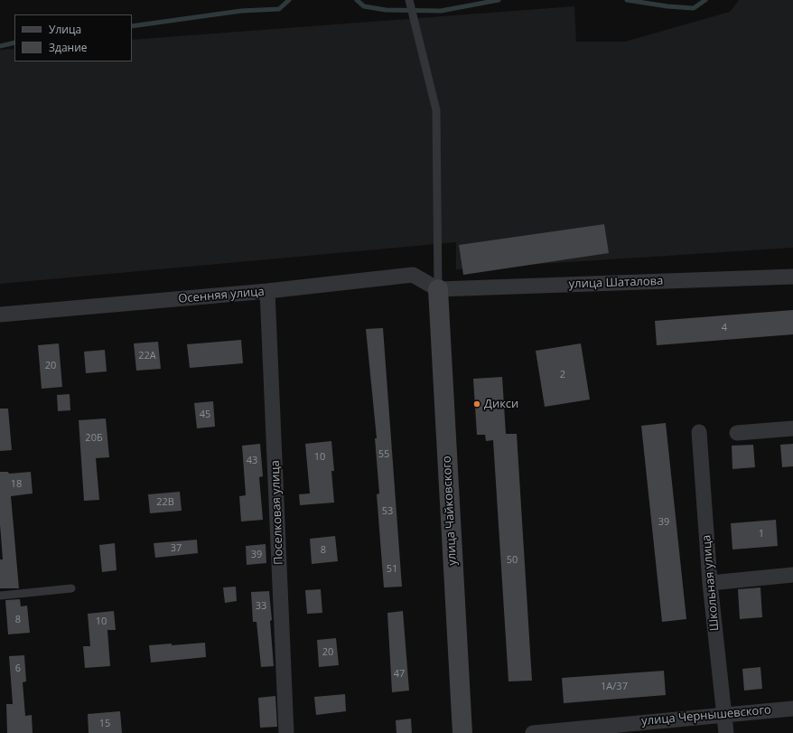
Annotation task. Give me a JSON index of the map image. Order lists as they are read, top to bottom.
{
  "streets": {
    "street": [
      "улица Шаталова",
      "Осенняя улица",
      "улица Чайковского",
      "Поселковая улица",
      "Школьная улица",
      "улица Чернышевского"
    ]
  },
  "crossings": [
    ["улица Шаталова", "Осенняя улица"],
    ["улица Шаталова", "улица Чайковского"],
    ["Осенняя улица", "улица Чайковского"],
    ["Осенняя улица", "Поселковая улица"],
    ["Школьная улица", "улица Чернышевского"]
  ],
  "places": ["Дикси"],
  "house_numbers": [
    "4",
    "22А",
    "20",
    "2",
    "45",
    "20Б",
    "55",
    "10",
    "43",
    "18",
    "22В",
    "53",
    "39",
    "1",
    "37",
    "8",
    "39",
    "50",
    "51",
    "33",
    "8",
    "10",
    "20",
    "6",
    "47",
    "1А/37",
    "15"
  ],
  "legend": ["Улица", "Здание"]
}
